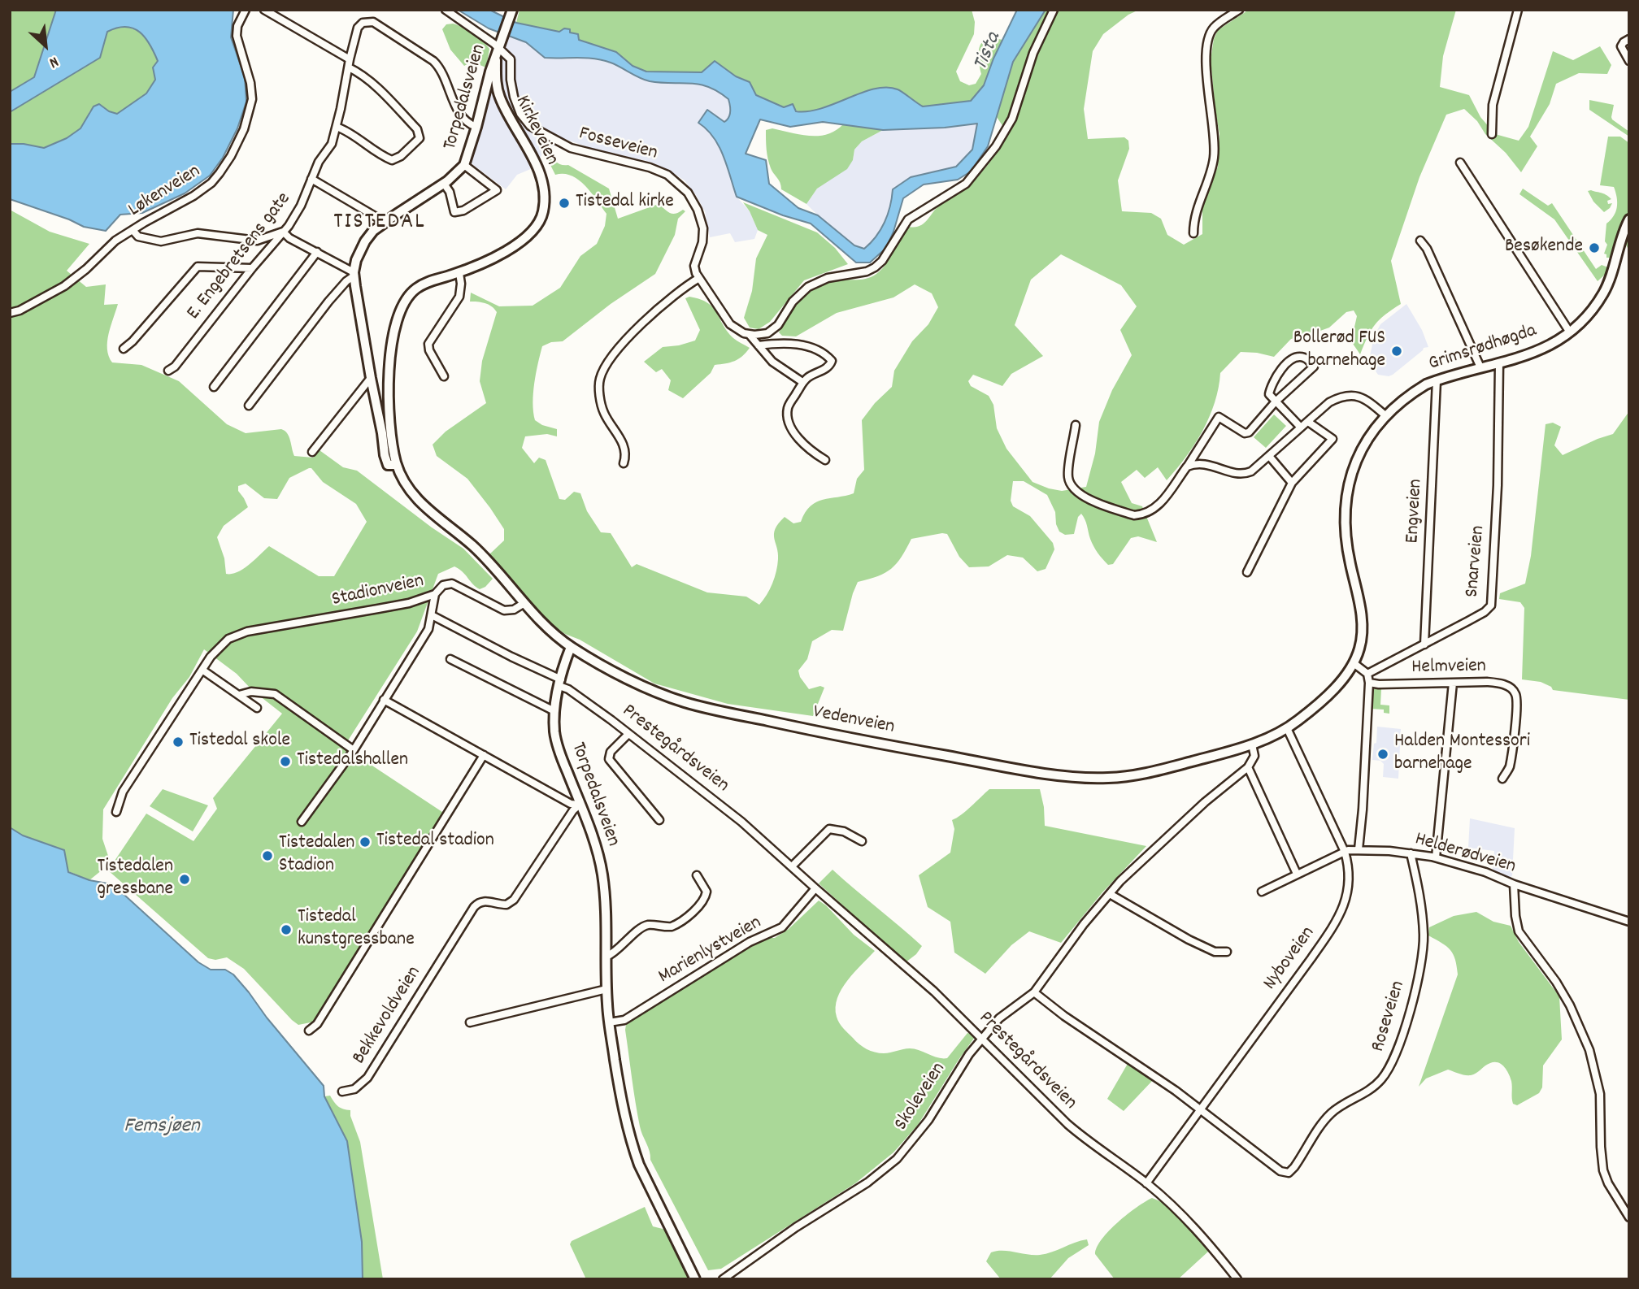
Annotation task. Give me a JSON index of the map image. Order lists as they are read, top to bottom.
{
  "streets": {
    "main road": [
      "Torpedalsveien",
      "Kirkeveien",
      "Grimsrødhøgda",
      "Vedenveien"
    ],
    "street": [
      "Fosseveien",
      "Løkenveien",
      "E. Engebretsens gate",
      "Engveien",
      "Snarveien",
      "Stadionveien",
      "Helmveien",
      "Prestegårdsveien",
      "Helderødveien",
      "Marienlystveien",
      "Nyboveien",
      "Bekkevoldveien",
      "Roseveien",
      "Skoleveien"
    ]
  },
  "crossings": [
    ["Torpedalsveien", "Kirkeveien"],
    ["Torpedalsveien", "Fosseveien"],
    ["Torpedalsveien", "E. Engebretsens gate"],
    ["Torpedalsveien", "Vedenveien"],
    ["Torpedalsveien", "Prestegårdsveien"],
    ["Torpedalsveien", "Marienlystveien"],
    ["Torpedalsveien", "Bekkevoldveien"],
    ["Grimsrødhøgda", "Engveien"],
    ["Grimsrødhøgda", "Snarveien"],
    ["Grimsrødhøgda", "Vedenveien"],
    ["Engveien", "Snarveien"],
    ["Stadionveien", "Prestegårdsveien"],
    ["Vedenveien", "Nyboveien"],
    ["Prestegårdsveien", "Marienlystveien"],
    ["Prestegårdsveien", "Nyboveien"],
    ["Prestegårdsveien", "Skoleveien"],
    ["Helderødveien", "Nyboveien"],
    ["Helderødveien", "Roseveien"],
    ["Nyboveien", "Roseveien"]
  ],
  "districts": ["TISTEDAL"],
  "water": ["Tista", "Femsjøen"],
  "places": [
    "Tistedal kirke",
    "Besøkende",
    "Bollerød FUS barnehage",
    "Tistedal skole",
    "Halden Montessori barnehage",
    "Tistedalshallen",
    "Tistedal stadion",
    "Tistedalen Stadion",
    "Tistedalen gressbane",
    "Tistedal kunstgressbane"
  ],
  "north": "bottom right"
}
